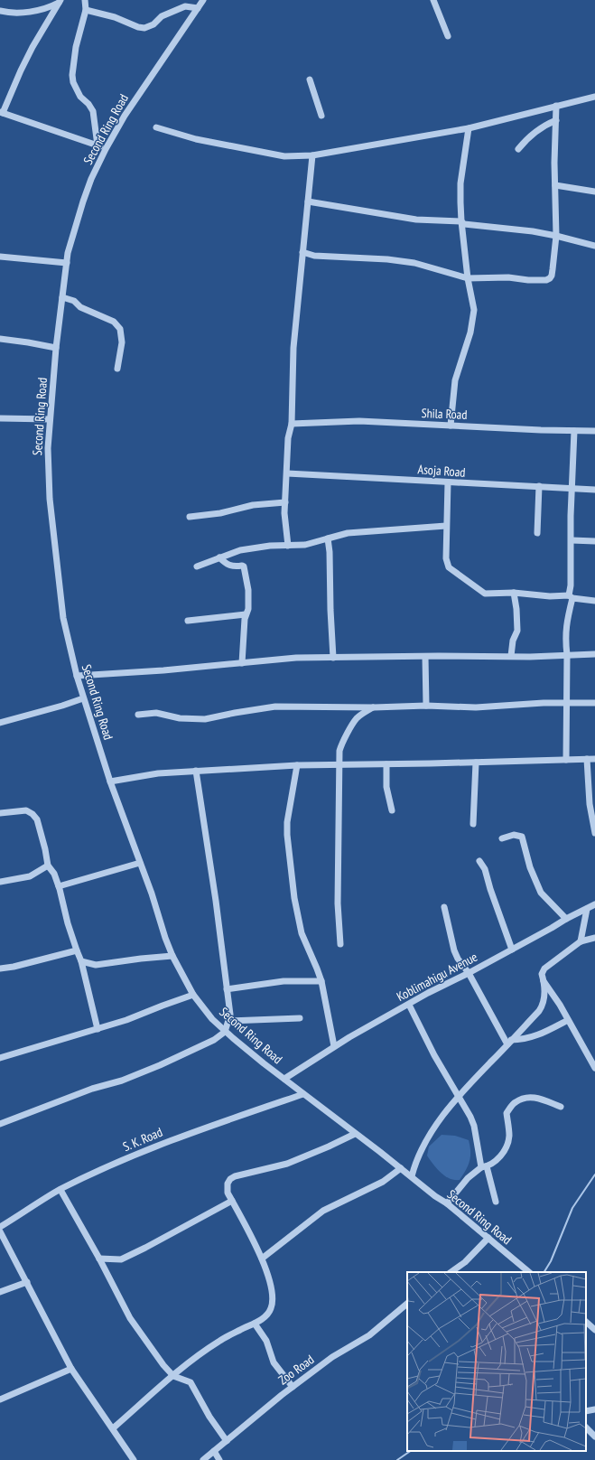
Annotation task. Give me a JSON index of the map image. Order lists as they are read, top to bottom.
{
  "streets": {
    "street": [
      "Second Ring Road",
      "Shila Road",
      "Asoja Road",
      "Koblimahigu Avenue",
      "S. K. Road",
      "Zoo Road"
    ]
  },
  "crossings": [
    ["Second Ring Road", "Koblimahigu Avenue"],
    ["Second Ring Road", "S. K. Road"]
  ]
}
